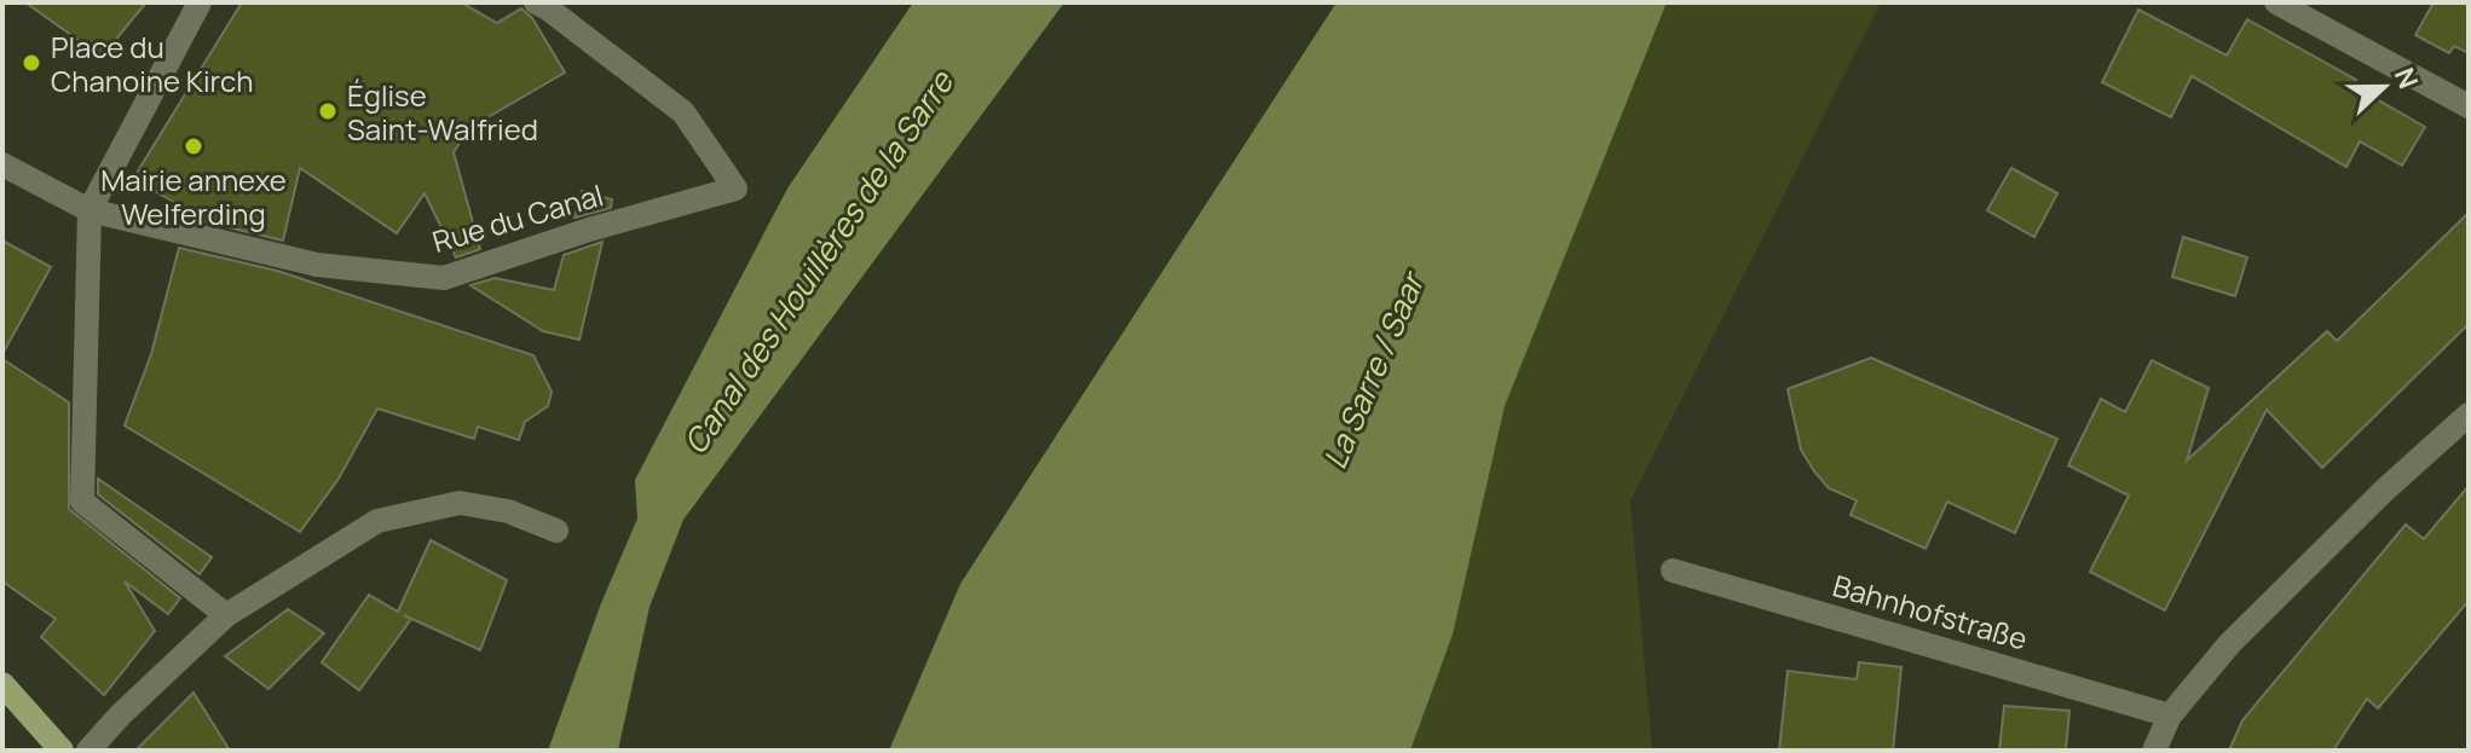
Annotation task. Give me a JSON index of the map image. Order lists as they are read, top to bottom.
{
  "streets": {
    "street": ["Rue du Canal", "Bahnhofstraße"]
  },
  "water": ["Canal des Houillères de la Sarre", "La Sarre / Saar"],
  "places": ["Place du Chanoine Kirch", "Église Saint-Walfried", "Mairie annexe Welferding"],
  "north": "right"
}
